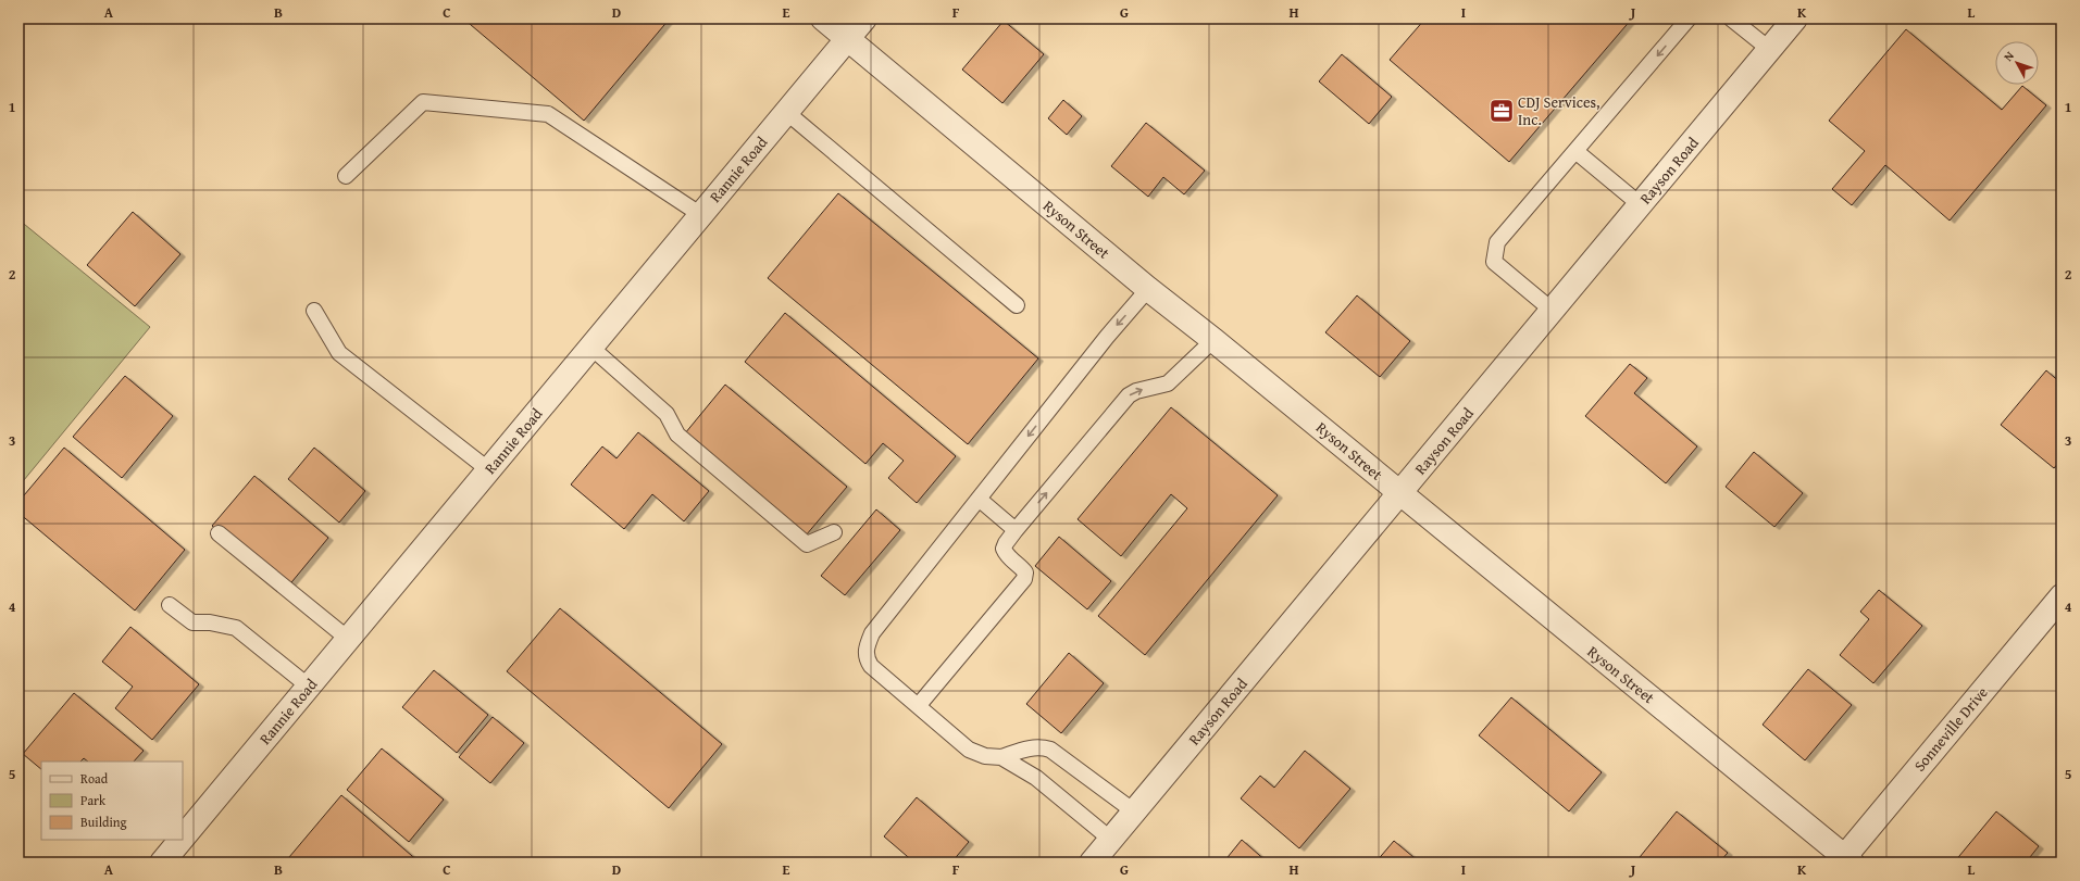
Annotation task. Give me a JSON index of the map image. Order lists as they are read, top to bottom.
{
  "streets": {
    "street": [
      "Rannie Road",
      "Rayson Road",
      "Ryson Street",
      "Sonneville Drive"
    ]
  },
  "crossings": [
    ["Rannie Road", "Ryson Street"],
    ["Rayson Road", "Ryson Street"],
    ["Ryson Street", "Sonneville Drive"]
  ],
  "places": {
    "office": ["CDJ Services, Inc."]
  },
  "legend": ["Road", "Park", "Building"],
  "north": "top left",
  "grid": {
    "columns": [
      "A",
      "B",
      "C",
      "D",
      "E",
      "F",
      "G",
      "H",
      "I",
      "J",
      "K",
      "L"
    ],
    "rows": [
      "1",
      "2",
      "3",
      "4",
      "5"
    ]
  }
}
